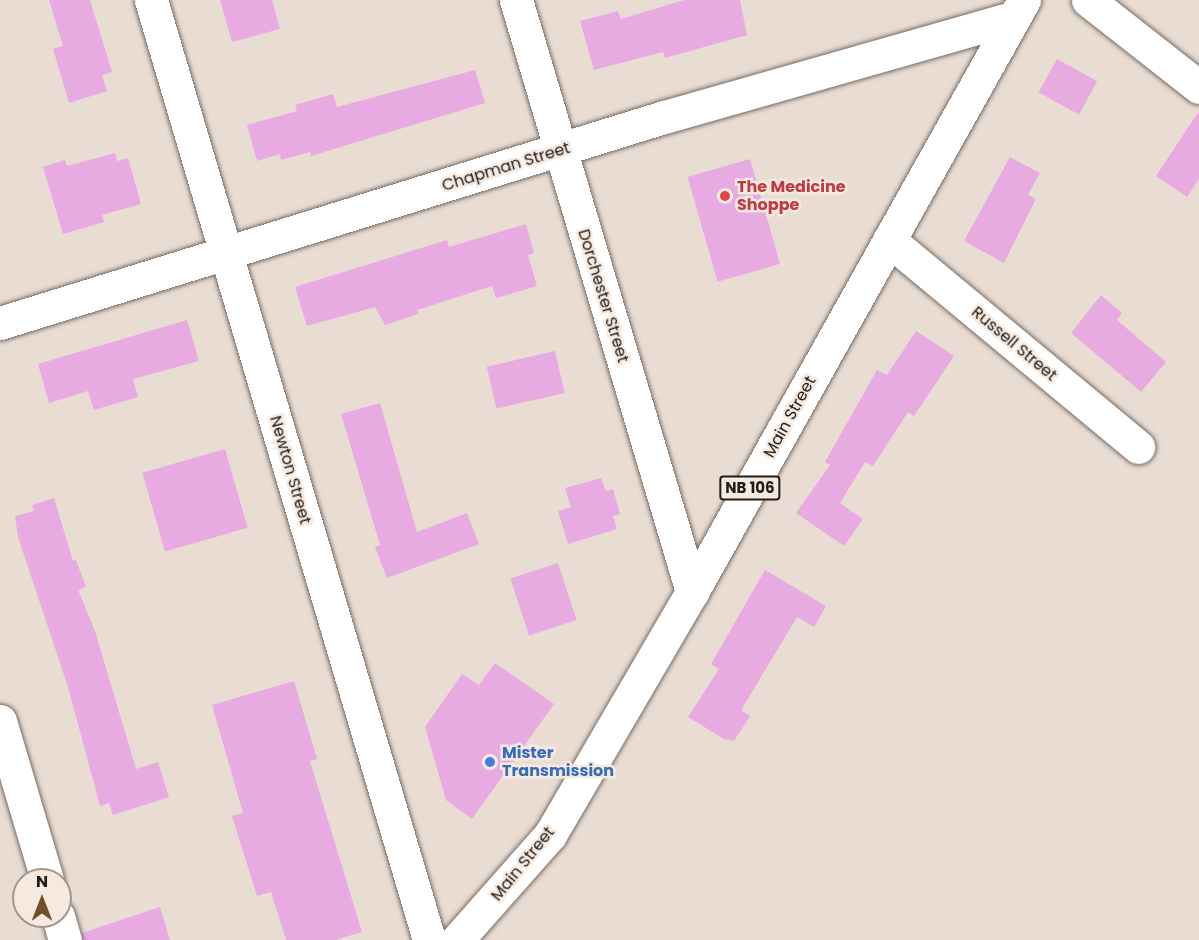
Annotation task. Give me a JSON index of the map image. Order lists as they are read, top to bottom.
{
  "streets": {
    "street": [
      "Chapman Street",
      "Dorchester Street",
      "Russell Street",
      "Main Street",
      "Newton Street",
      "NB 106"
    ]
  },
  "crossings": [
    ["Chapman Street", "Dorchester Street"],
    ["Chapman Street", "Main Street"],
    ["Chapman Street", "Newton Street"],
    ["Dorchester Street", "Main Street"],
    ["Russell Street", "Main Street"]
  ],
  "places": ["The Medicine Shoppe", "Mister Transmission"],
  "north": "top"
}
